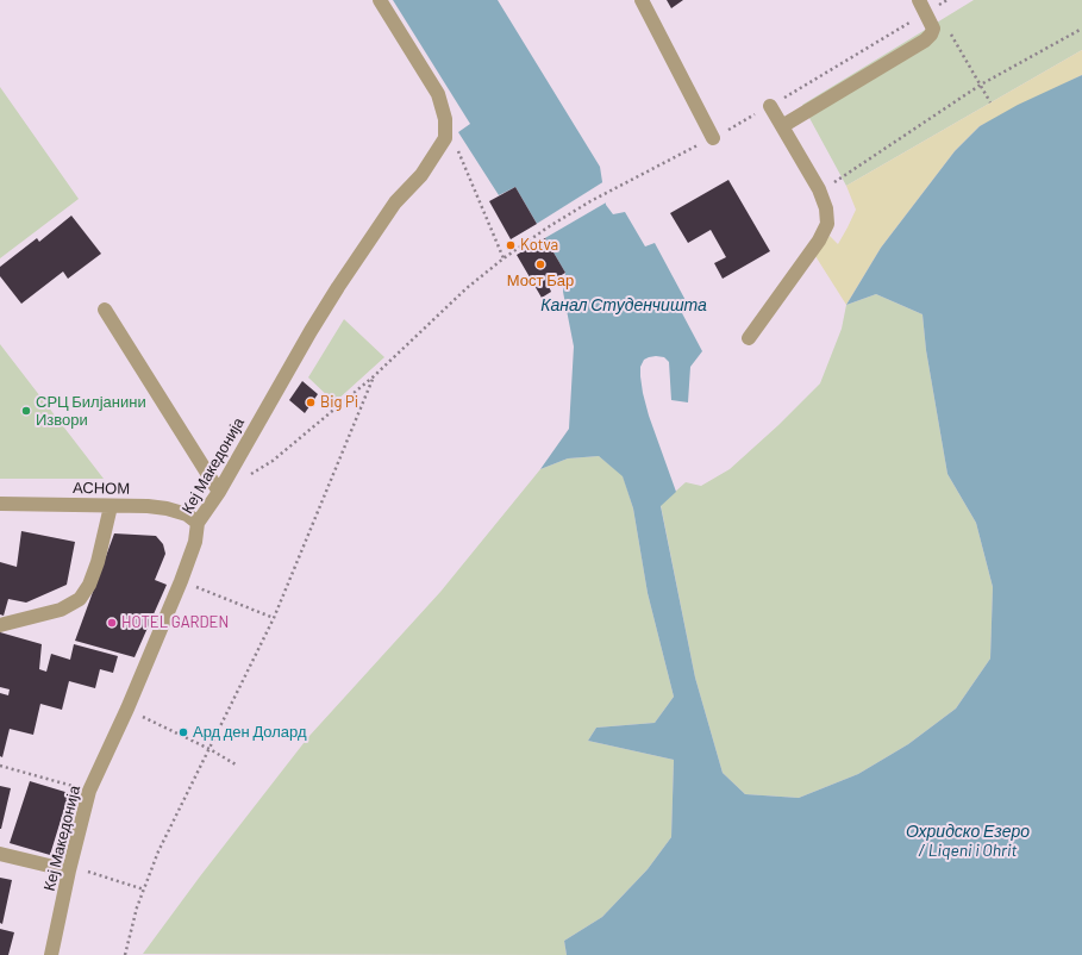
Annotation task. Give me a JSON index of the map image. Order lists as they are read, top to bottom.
{
  "streets": {
    "street": ["Кеј Македонија", "АСНОМ"]
  },
  "crossings": [
    ["Кеј Македонија", "АСНОМ"]
  ],
  "water": ["Канал Студенчишта", "Охридско Езеро / Liqeni i Ohrit"],
  "places": [
    "Kotva",
    "Мост Бар",
    "Big Pi",
    "СРЦ Билјанини Извори",
    "HOTEL GARDEN",
    "Ард ден Долард"
  ]
}
